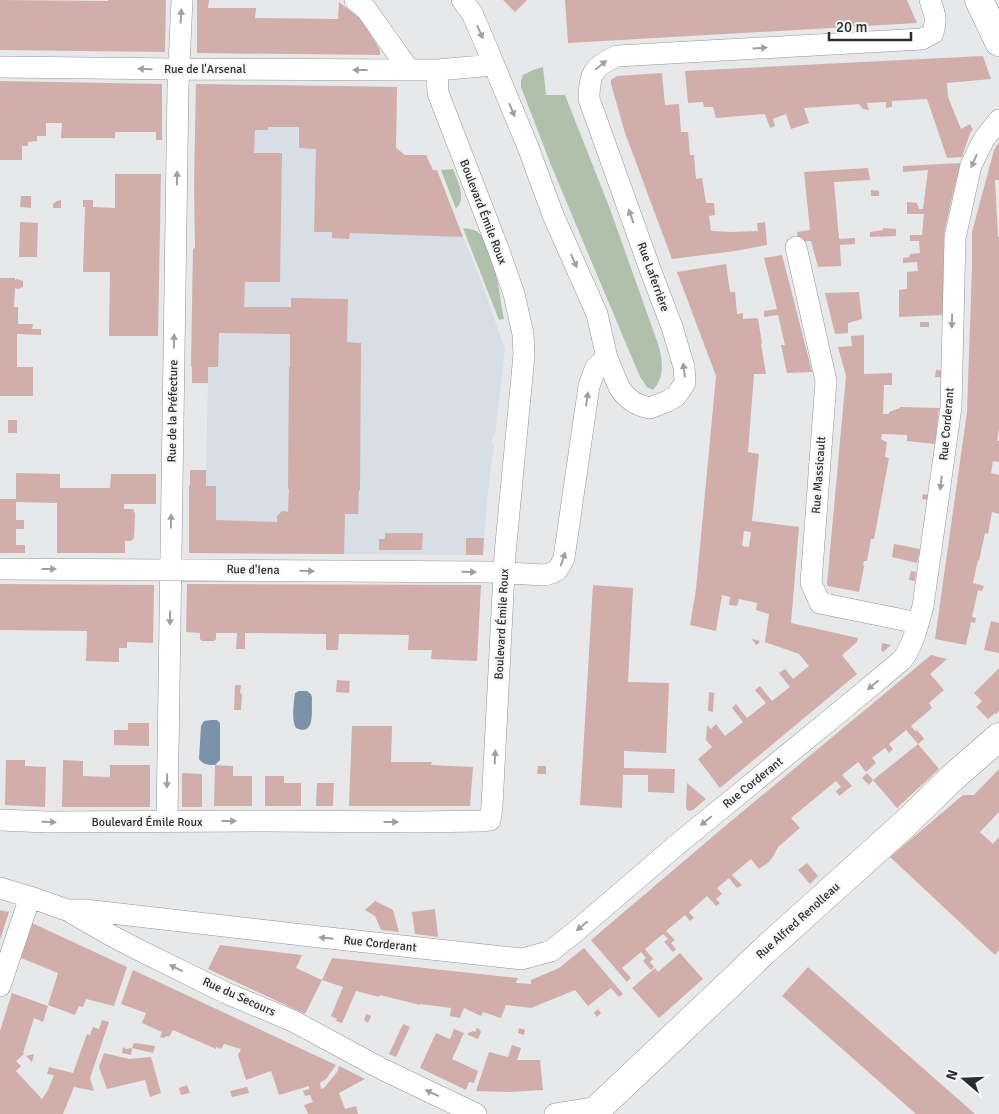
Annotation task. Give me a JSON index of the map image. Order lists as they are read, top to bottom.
{
  "streets": {
    "street": [
      "Rue de l'Arsenal",
      "Boulevard Émile Roux",
      "Rue Laferrière",
      "Rue de la Préfecture",
      "Rue Corderant",
      "Rue Massicault",
      "Rue d'Iena",
      "Rue Alfred Renolleau",
      "Rue du Secours"
    ]
  },
  "crossings": [
    ["Rue de l'Arsenal", "Rue de la Préfecture"],
    ["Boulevard Émile Roux", "Rue de la Préfecture"],
    ["Boulevard Émile Roux", "Rue d'Iena"],
    ["Rue Laferrière", "Rue d'Iena"],
    ["Rue de la Préfecture", "Rue d'Iena"],
    ["Rue Corderant", "Rue Massicault"],
    ["Rue Corderant", "Rue du Secours"]
  ],
  "one_way": [
    "Rue de l'Arsenal",
    "Rue Corderant",
    "Rue d'Iena",
    "Rue du Secours"
  ],
  "scale_bar": "20 m",
  "north": "left"
}
